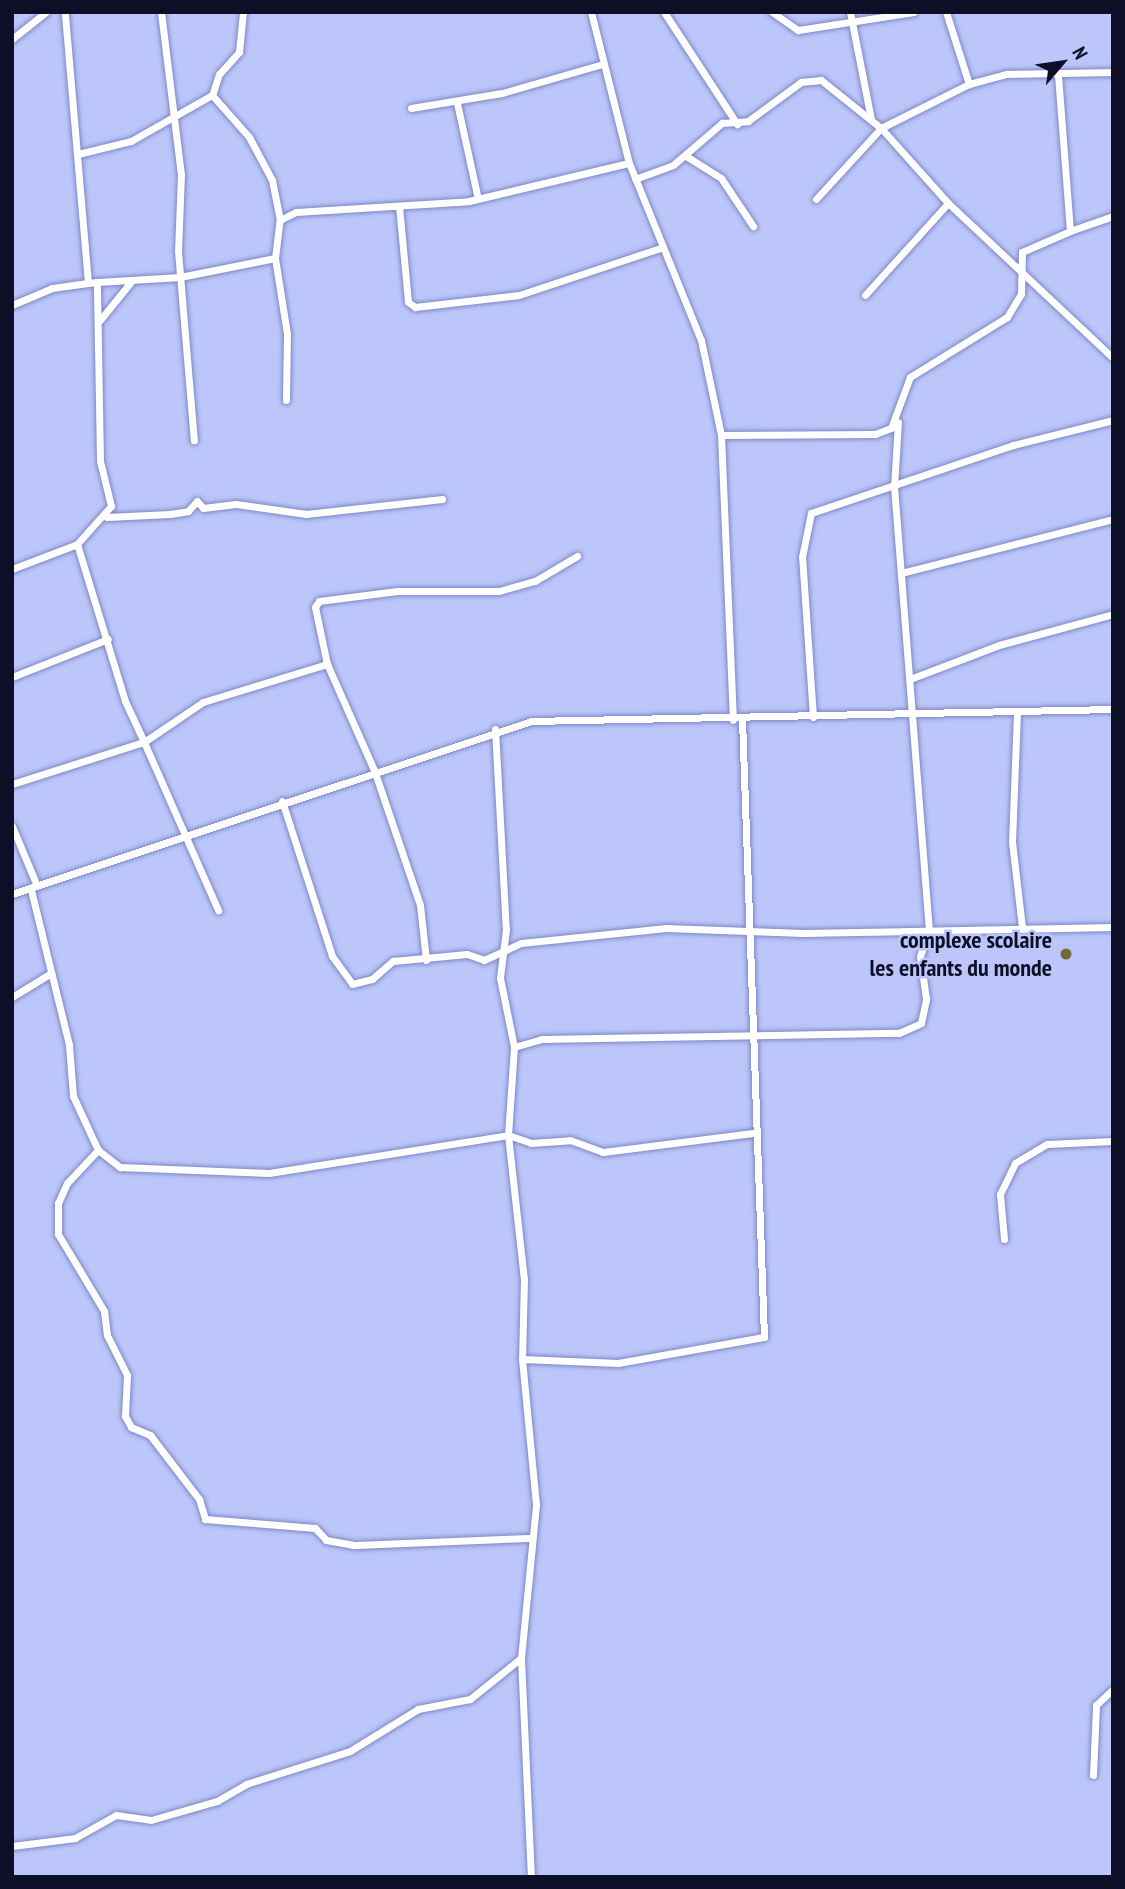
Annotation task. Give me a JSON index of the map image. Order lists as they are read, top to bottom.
{
  "places": ["complexe scolaire les enfants du monde"],
  "north": "top right"
}
